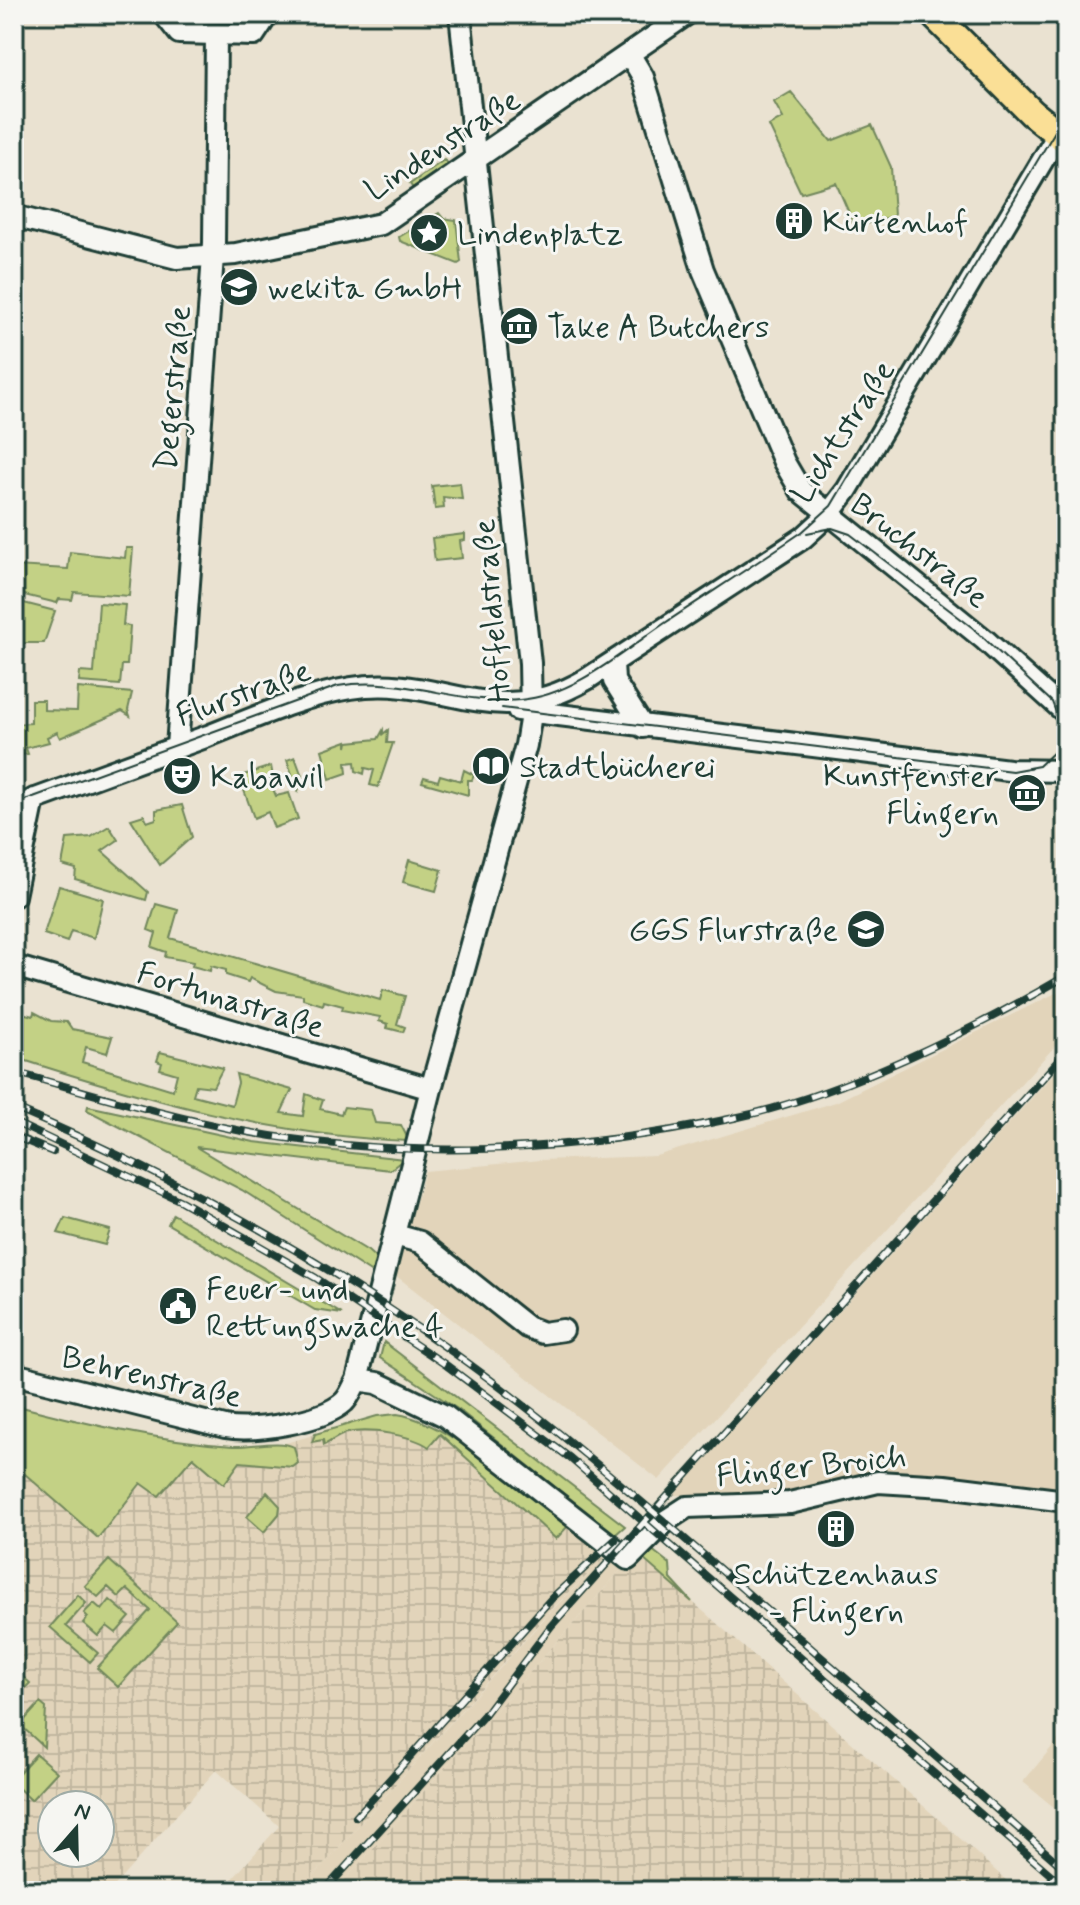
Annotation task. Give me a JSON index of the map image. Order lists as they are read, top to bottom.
{
  "streets": {
    "street": [
      "Lindenstraße",
      "Degerstraße",
      "Lichtstraße",
      "Bruchstraße",
      "Hoffeldstraße",
      "Flurstraße",
      "Fortunastraße",
      "Behrenstraße",
      "Flinger Broich"
    ]
  },
  "crossings": [
    ["Lindenstraße", "Degerstraße"],
    ["Lindenstraße", "Bruchstraße"],
    ["Lindenstraße", "Hoffeldstraße"],
    ["Degerstraße", "Flurstraße"],
    ["Lichtstraße", "Bruchstraße"],
    ["Lichtstraße", "Hoffeldstraße"],
    ["Lichtstraße", "Flurstraße"],
    ["Hoffeldstraße", "Flurstraße"],
    ["Hoffeldstraße", "Fortunastraße"],
    ["Hoffeldstraße", "Behrenstraße"],
    ["Hoffeldstraße", "Flinger Broich"],
    ["Behrenstraße", "Flinger Broich"]
  ],
  "places": {
    "building": ["Kürtenhof", "Schützenhaus - Flingern"],
    "place": ["Lindenplatz"],
    "school or university": ["wekita GmbH", "GGS Flurstraße"],
    "museum": ["Take A Butchers", "Kunstfenster Flingern"],
    "library": ["Stadtbücherei"],
    "theatre": ["Kabawil"],
    "public building": ["Feuer- und Rettungswache 4"]
  },
  "north": "top"
}
